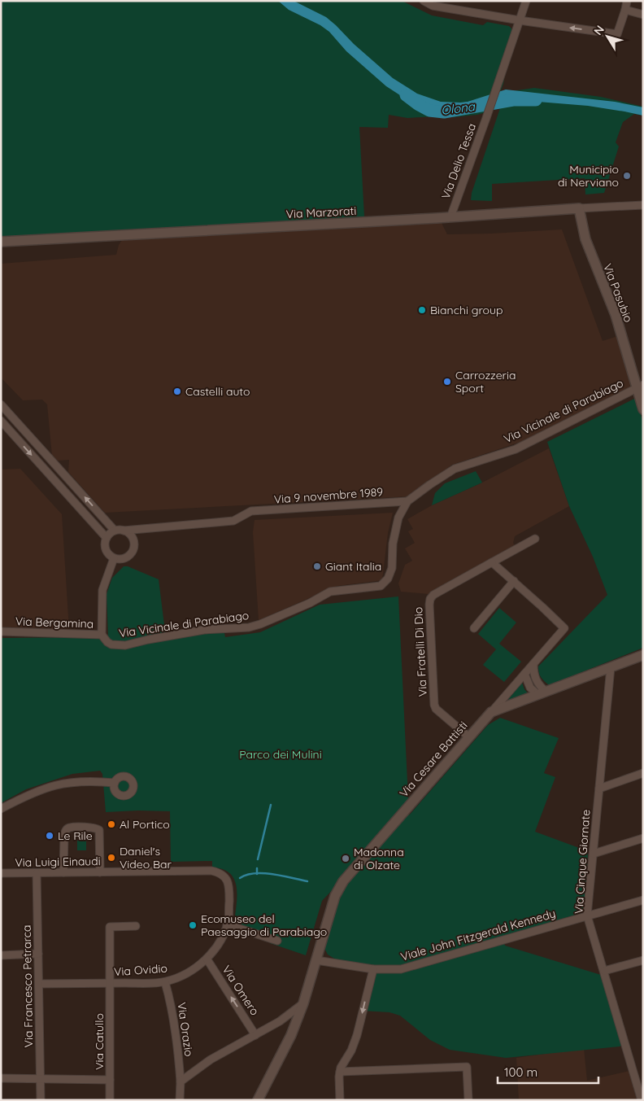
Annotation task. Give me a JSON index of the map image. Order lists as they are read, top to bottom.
{
  "streets": {
    "street": [
      "Via Delio Tessa",
      "Via Marzorati",
      "Via Pasubio",
      "Via Vicinale di Parabiago",
      "Via 9 novembre 1989",
      "Via Bergamina",
      "Via Fratelli Di Dio",
      "Via Cesare Battisti",
      "Via Luigi Einaudi",
      "Via Cinque Giornate",
      "Viale John Fitzgerald Kennedy",
      "Via Ovidio",
      "Via Francesco Petrarca",
      "Via Omero",
      "Via Orazio",
      "Via Catullo"
    ]
  },
  "crossings": [
    ["Via Delio Tessa", "Via Marzorati"],
    ["Via Marzorati", "Via Pasubio"],
    ["Via Pasubio", "Via Vicinale di Parabiago"],
    ["Via Vicinale di Parabiago", "Via 9 novembre 1989"],
    ["Via Vicinale di Parabiago", "Via Bergamina"],
    ["Via 9 novembre 1989", "Via Bergamina"],
    ["Via Fratelli Di Dio", "Via Cesare Battisti"],
    ["Via Cesare Battisti", "Via Cinque Giornate"],
    ["Via Cesare Battisti", "Viale John Fitzgerald Kennedy"],
    ["Via Luigi Einaudi", "Via Ovidio"],
    ["Via Luigi Einaudi", "Via Francesco Petrarca"],
    ["Via Cinque Giornate", "Viale John Fitzgerald Kennedy"],
    ["Via Ovidio", "Via Francesco Petrarca"],
    ["Via Ovidio", "Via Omero"],
    ["Via Ovidio", "Via Orazio"],
    ["Via Ovidio", "Via Catullo"]
  ],
  "one_way": ["Via Omero"],
  "water": ["Olona"],
  "parks": ["Parco dei Mulini"],
  "places": [
    "Municipio di Nerviano",
    "Bianchi group",
    "Carrozzeria Sport",
    "Castelli auto",
    "Giant Italia",
    "Al Portico",
    "Le Rile",
    "Daniel's Video Bar",
    "Madonna di Olzate",
    "Ecomuseo del Paesaggio di Parabiago"
  ],
  "scale_bar": "100 m",
  "north": "top left"
}
